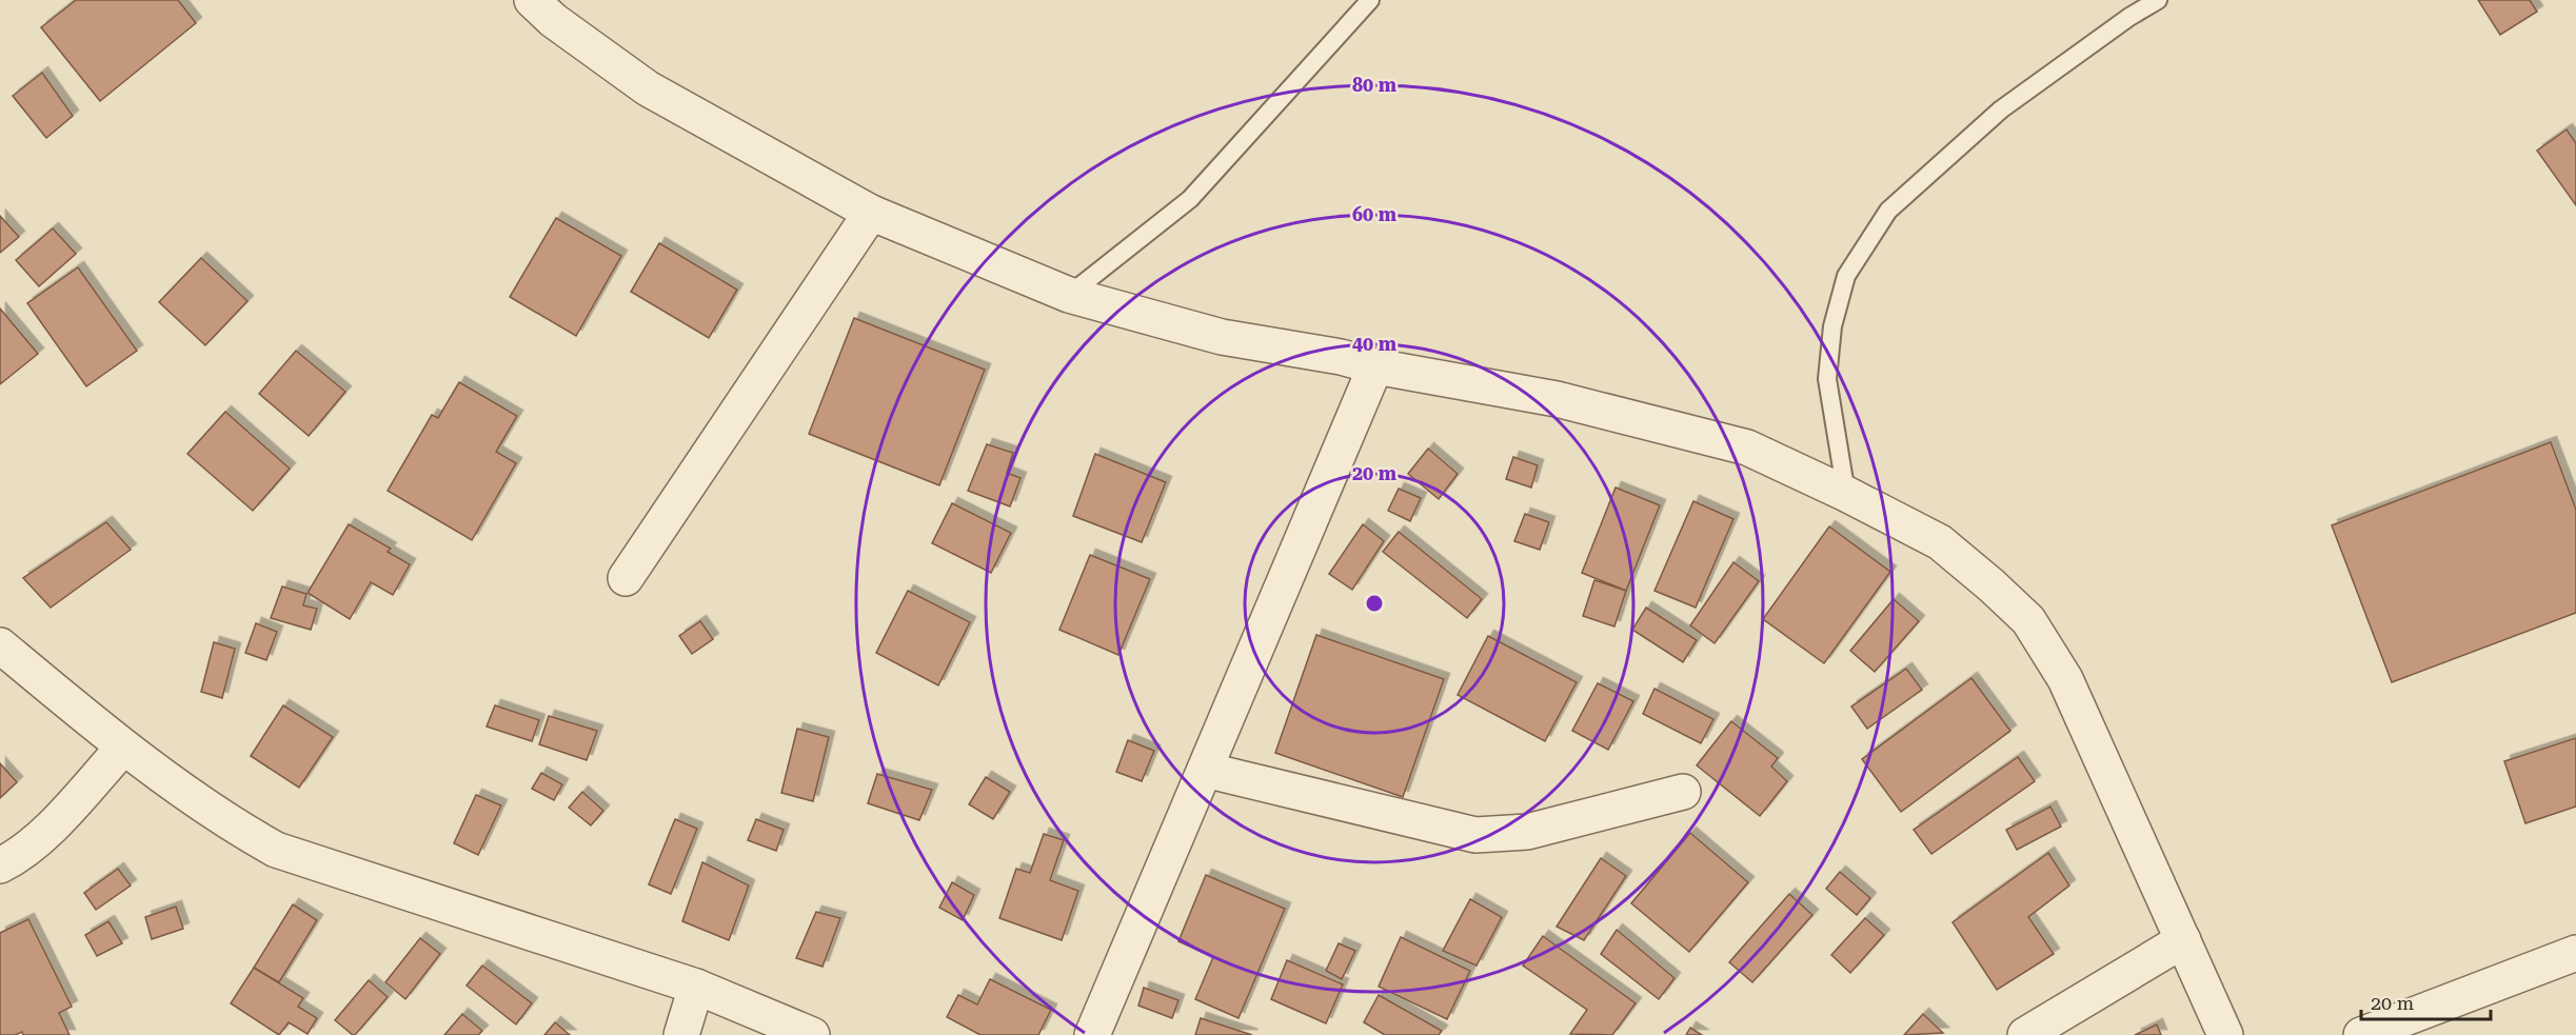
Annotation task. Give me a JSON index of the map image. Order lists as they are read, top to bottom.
{
  "scale_bar": "20 m",
  "rings": [
    "80 m",
    "60 m",
    "40 m",
    "20 m"
  ]
}
